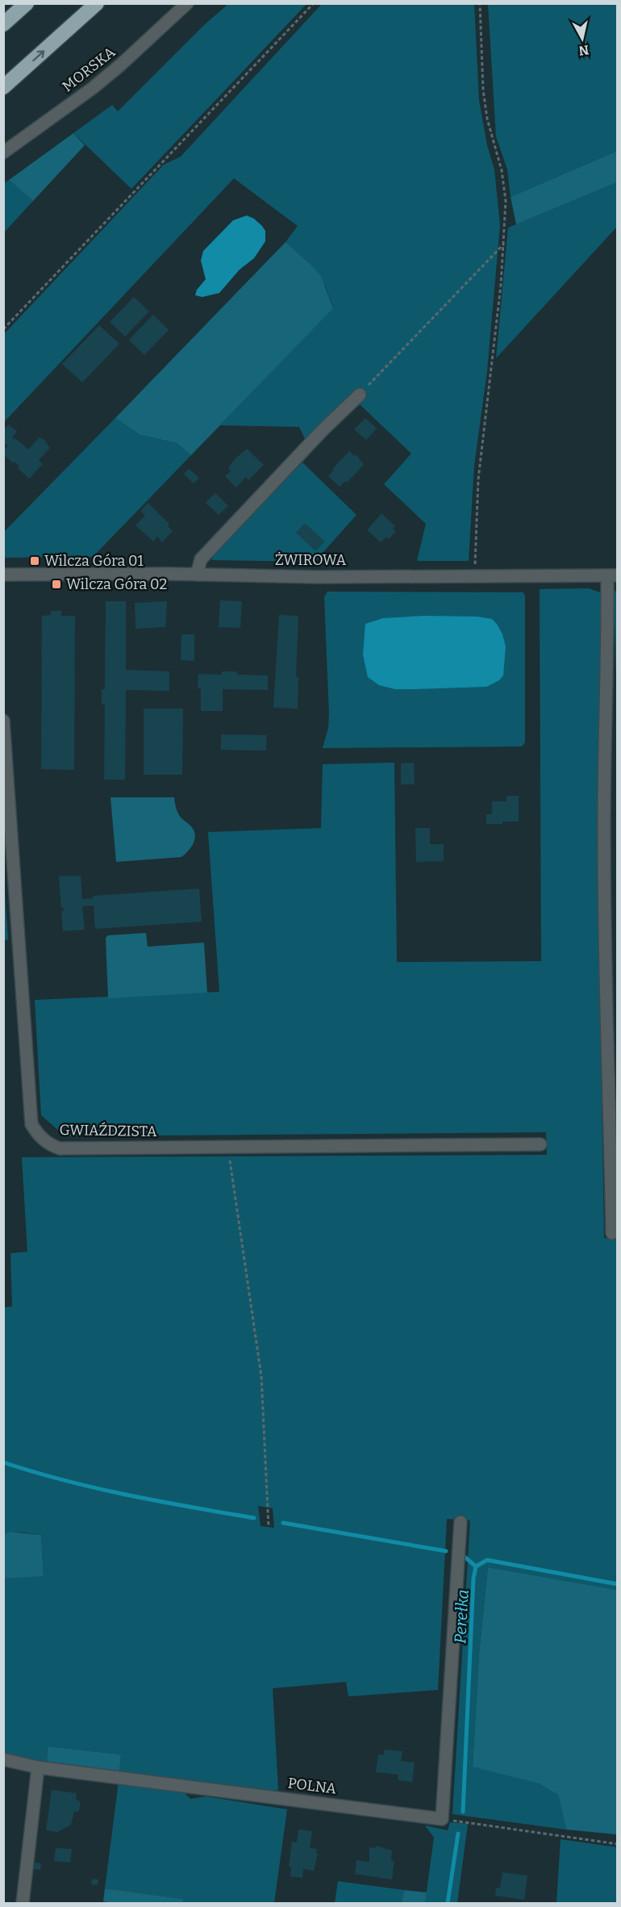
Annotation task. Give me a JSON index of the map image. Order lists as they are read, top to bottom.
{
  "streets": {
    "street": [
      "MORSKA",
      "ŻWIROWA",
      "GWIAŹDZISTA",
      "POLNA"
    ]
  },
  "water": ["Perełka"],
  "places": {
    "transit": ["Wilcza Góra 01", "Wilcza Góra 02"]
  },
  "north": "bottom"
}
